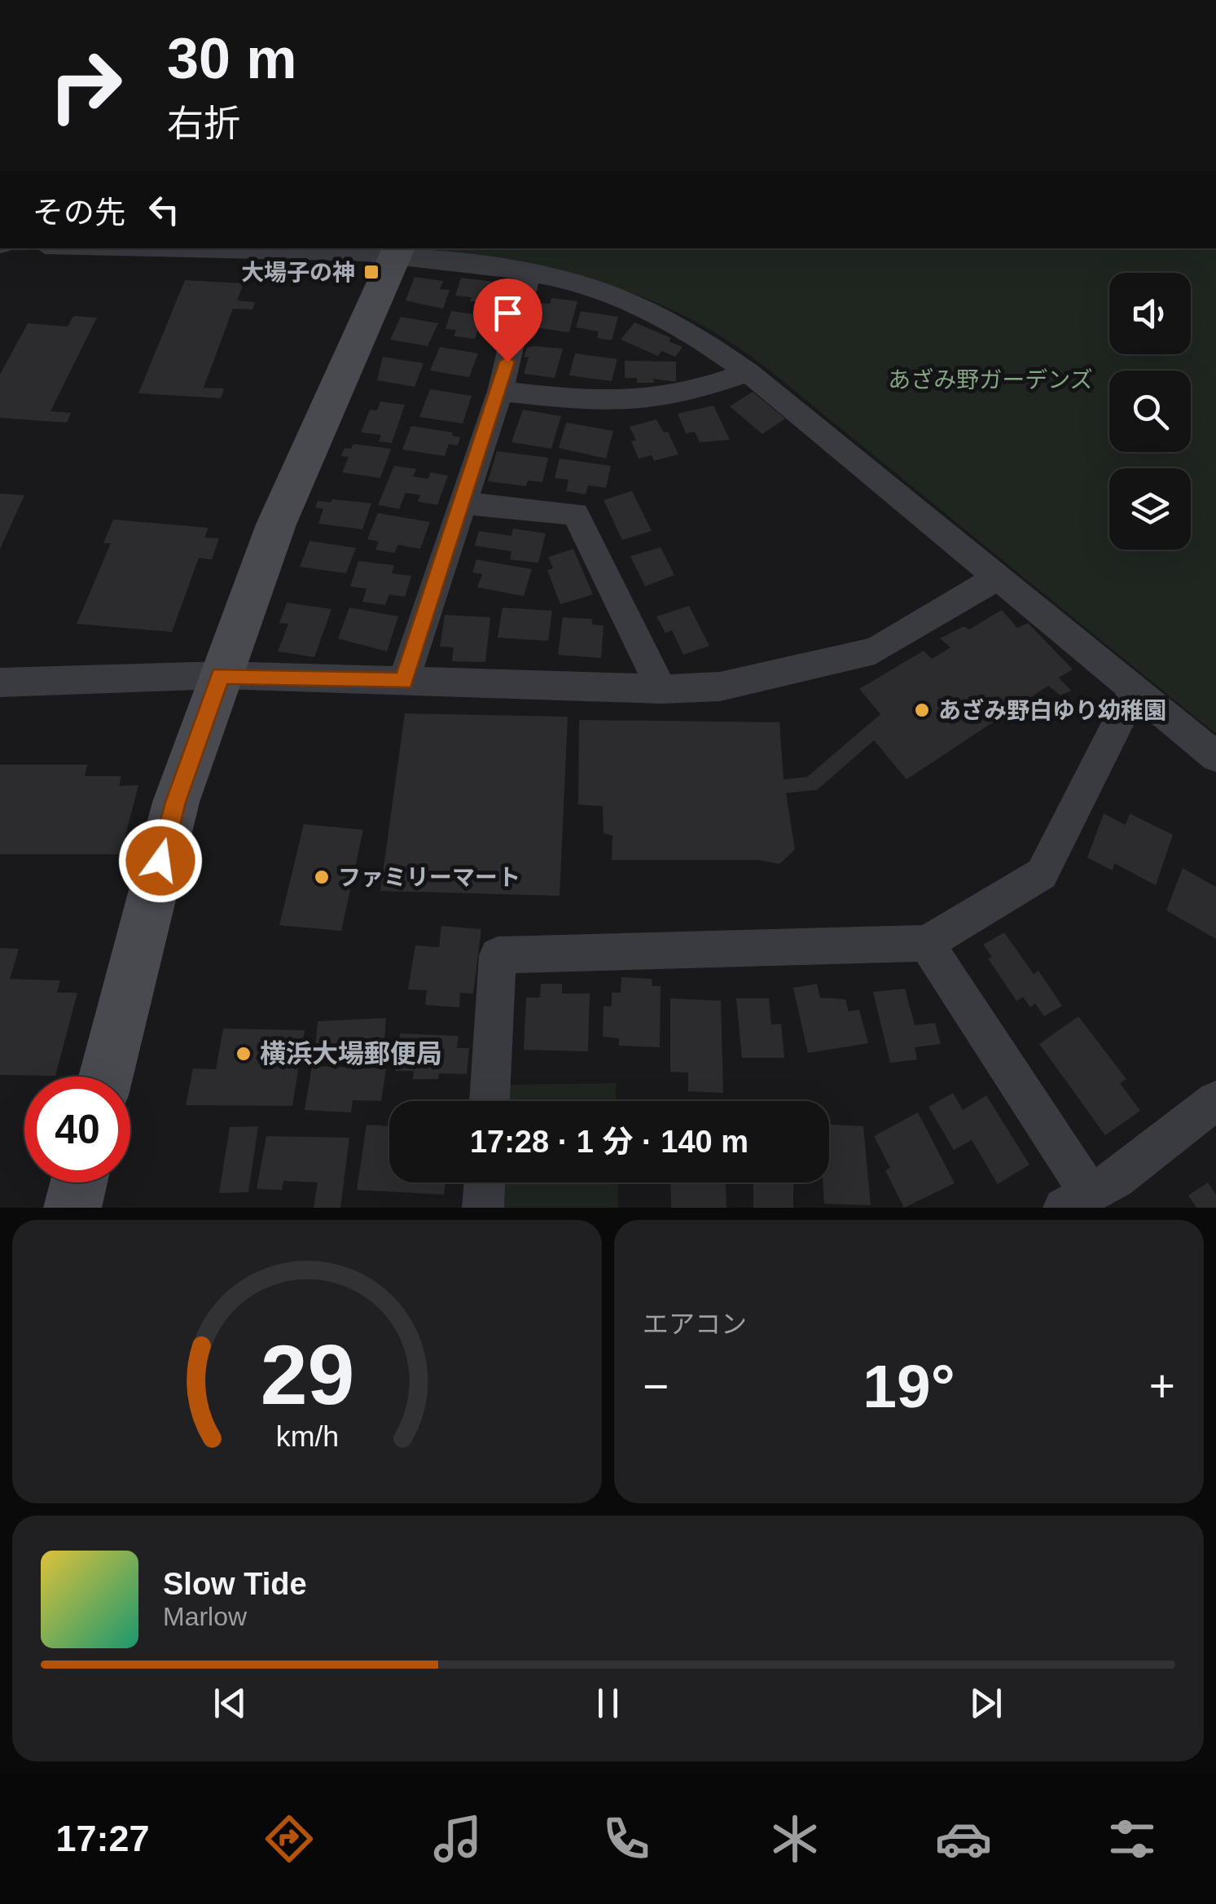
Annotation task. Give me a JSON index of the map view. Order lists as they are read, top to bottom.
{
  "parks": ["あざみ野ガーデンズ"],
  "places": {
    "transit": ["大場子の神"],
    "other": ["あざみ野白ゆり幼稚園", "ファミリーマート", "横浜大場郵便局"]
  },
  "page": {
    "turn": ["30 m", "右折"],
    "then": "その先",
    "limit": "40",
    "trip": "17:28 · 1 分 · 140 m",
    "tile": "エアコン",
    "heat": ["−", "19°", "+"],
    "song": ["Slow Tide", "Marlow"],
    "tabs": "17:27",
    "gauge": ["29", "km/h"]
  }
}
